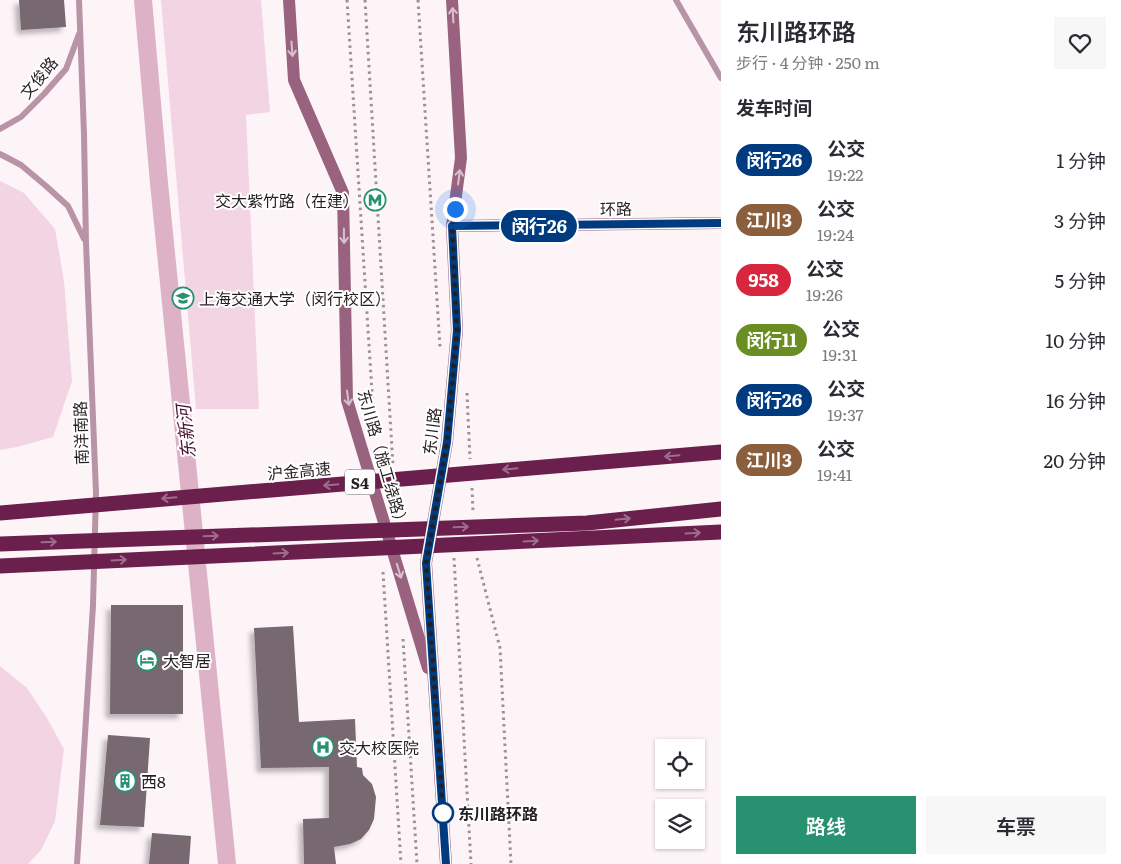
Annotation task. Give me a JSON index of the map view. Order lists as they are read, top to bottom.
{
  "streets": {
    "highway": ["沪金高速", "S4"],
    "main road": ["环路", "东川路", "东川路（施工绕路）"],
    "lane": ["文俊路", "南洋南路"]
  },
  "crossings": [
    ["文俊路", "南洋南路"],
    ["环路", "东川路"],
    ["东川路", "东川路（施工绕路）"]
  ],
  "one_way": ["东川路（施工绕路）"],
  "water": ["东新河"],
  "places": {
    "metro station": ["交大紫竹路（在建）"],
    "school or university": ["上海交通大学（闵行校区）"],
    "hotel": ["大智居"],
    "hospital": ["交大校医院"],
    "building": ["西8"],
    "other": ["东川路环路"]
  },
  "lines": ["bus line 闵行26"],
  "page": {
    "on_map": "闵行26",
    "heading": [
      ["东川路环路", "步行 · 4 分钟 · 250 m"],
      "发车时间"
    ],
    "list": [
      {
        "mark": "闵行26",
        "name": "公交",
        "note": "19:22",
        "value": "1 分钟"
      },
      {
        "mark": "江川3",
        "name": "公交",
        "note": "19:24",
        "value": "3 分钟"
      },
      {
        "mark": "958",
        "name": "公交",
        "note": "19:26",
        "value": "5 分钟"
      },
      {
        "mark": "闵行11",
        "name": "公交",
        "note": "19:31",
        "value": "10 分钟"
      },
      {
        "mark": "闵行26",
        "name": "公交",
        "note": "19:37",
        "value": "16 分钟"
      },
      {
        "mark": "江川3",
        "name": "公交",
        "note": "19:41",
        "value": "20 分钟"
      }
    ],
    "buttons": ["路线", "车票"]
  }
}
